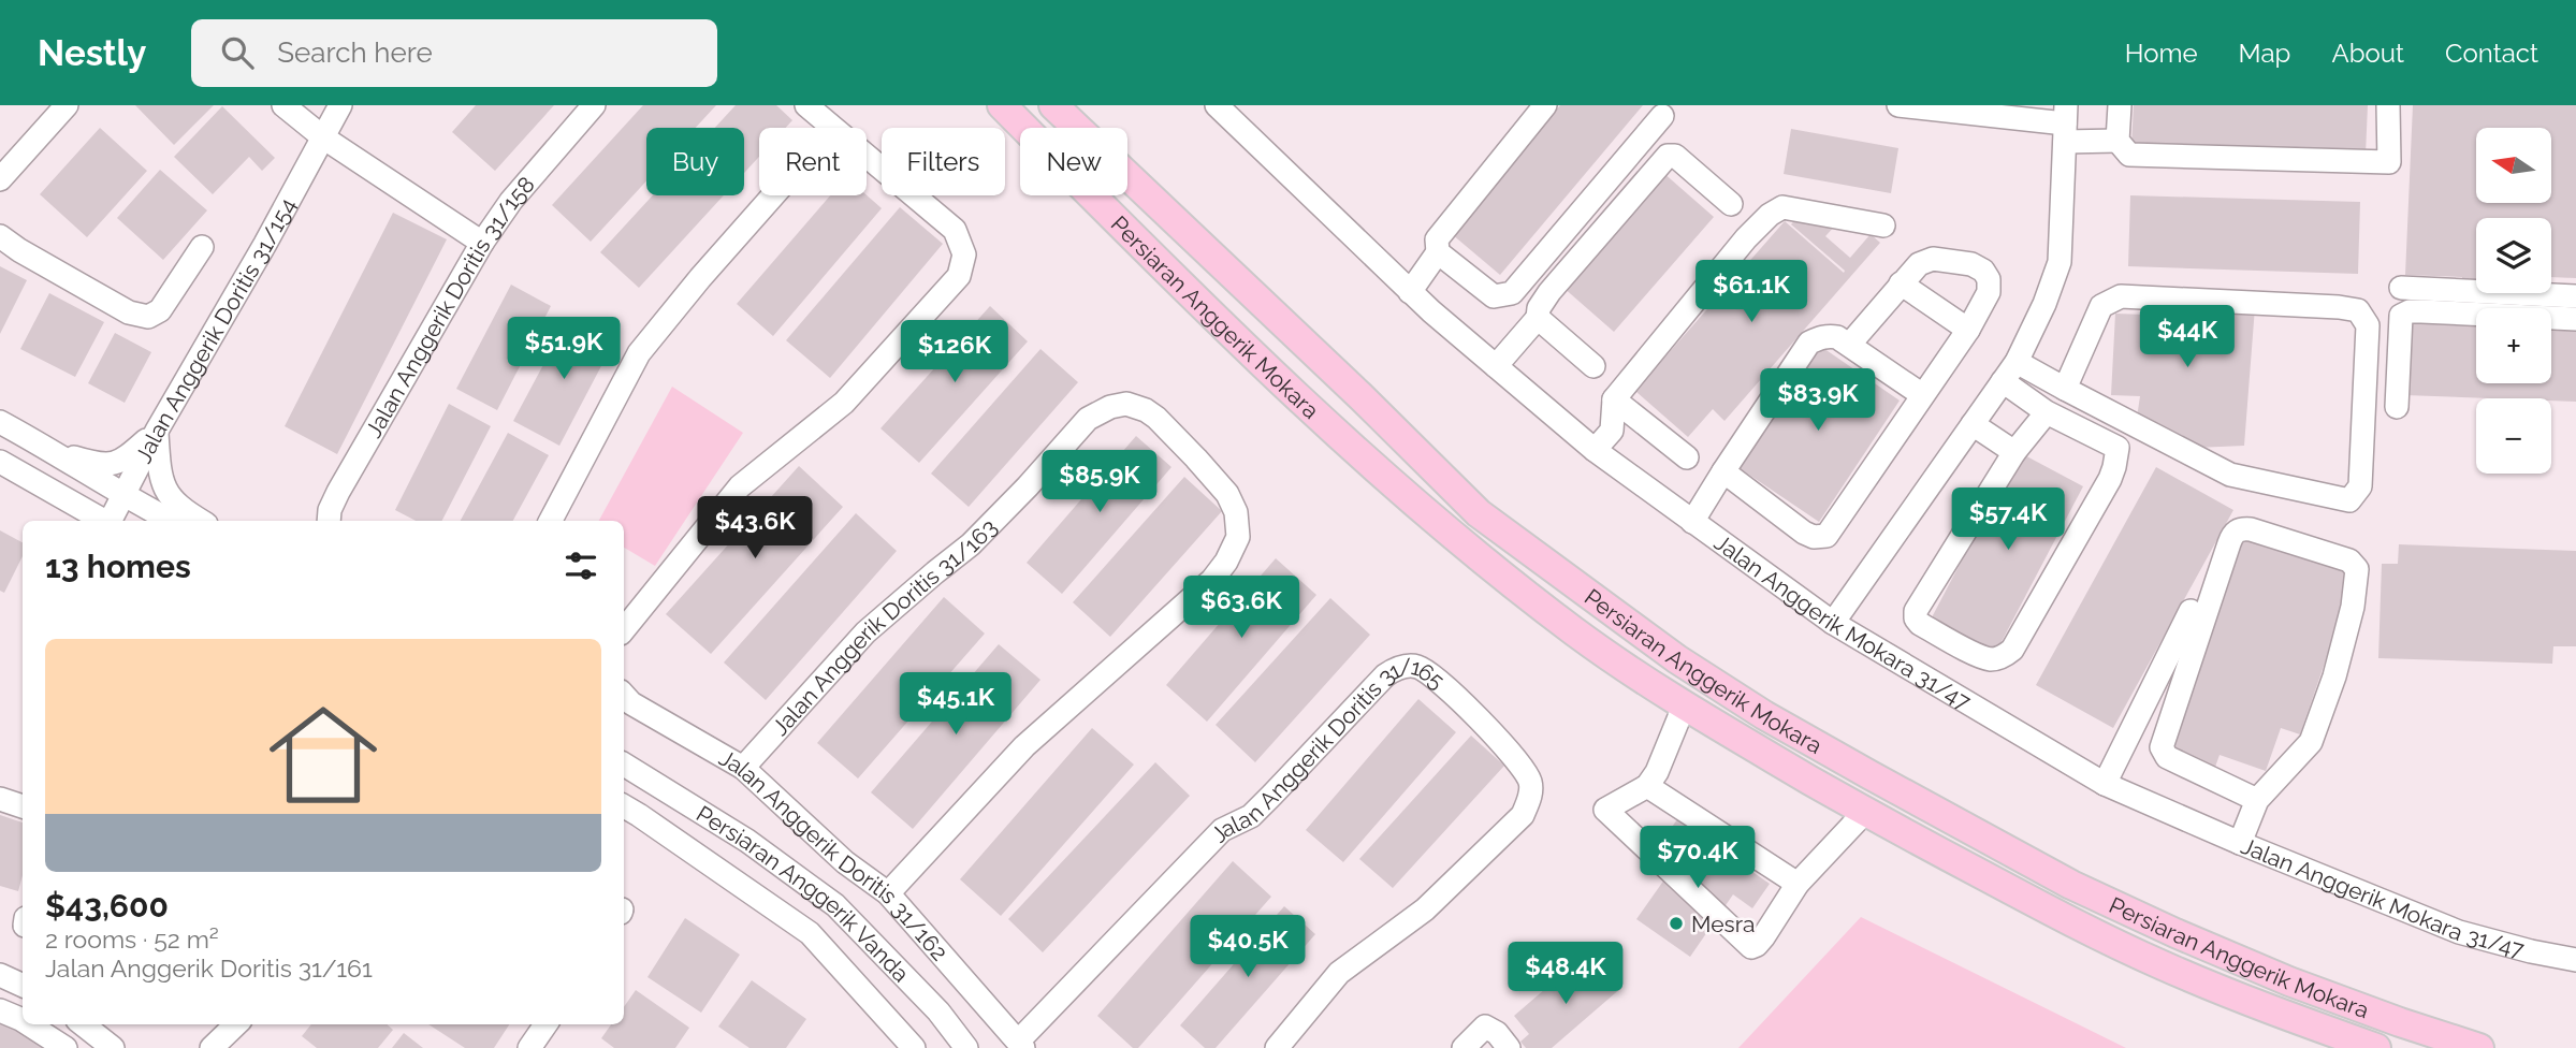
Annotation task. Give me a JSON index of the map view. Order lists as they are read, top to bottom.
{
  "streets": {
    "main road": ["Persiaran Anggerik Mokara"],
    "street": [
      "Jalan Anggerik Doritis 31/158",
      "Jalan Anggerik Doritis 31/154",
      "Jalan Anggerik Mokara 31/47",
      "Jalan Anggerik Doritis 31/163",
      "Jalan Anggerik Doritis 31/165",
      "Jalan Anggerik Doritis 31/162",
      "Persiaran Anggerik Vanda"
    ]
  },
  "crossings": [
    ["Jalan Anggerik Doritis 31/163", "Jalan Anggerik Doritis 31/162"],
    ["Jalan Anggerik Doritis 31/165", "Jalan Anggerik Doritis 31/162"]
  ],
  "places": ["Mesra"],
  "north": "left",
  "page": {
    "header": "Nestly",
    "search": "Search here",
    "nav": [
      "Home",
      "Map",
      "About",
      "Contact"
    ],
    "map_buttons": ["+", "−"],
    "chip": [
      "Buy",
      "Rent",
      "Filters",
      "New"
    ],
    "price": [
      "$61.1K",
      "$44K",
      "$51.9K",
      "$126K",
      "$83.9K",
      "$85.9K",
      "$57.4K",
      "$43.6K",
      "$63.6K",
      "$45.1K",
      "$70.4K",
      "$40.5K",
      "$48.4K"
    ],
    "heading": "13 homes",
    "list": [
      {
        "name": "$43,600",
        "note": "2 rooms · 52 m² · Jalan Anggerik Doritis 31/161"
      }
    ]
  }
}
